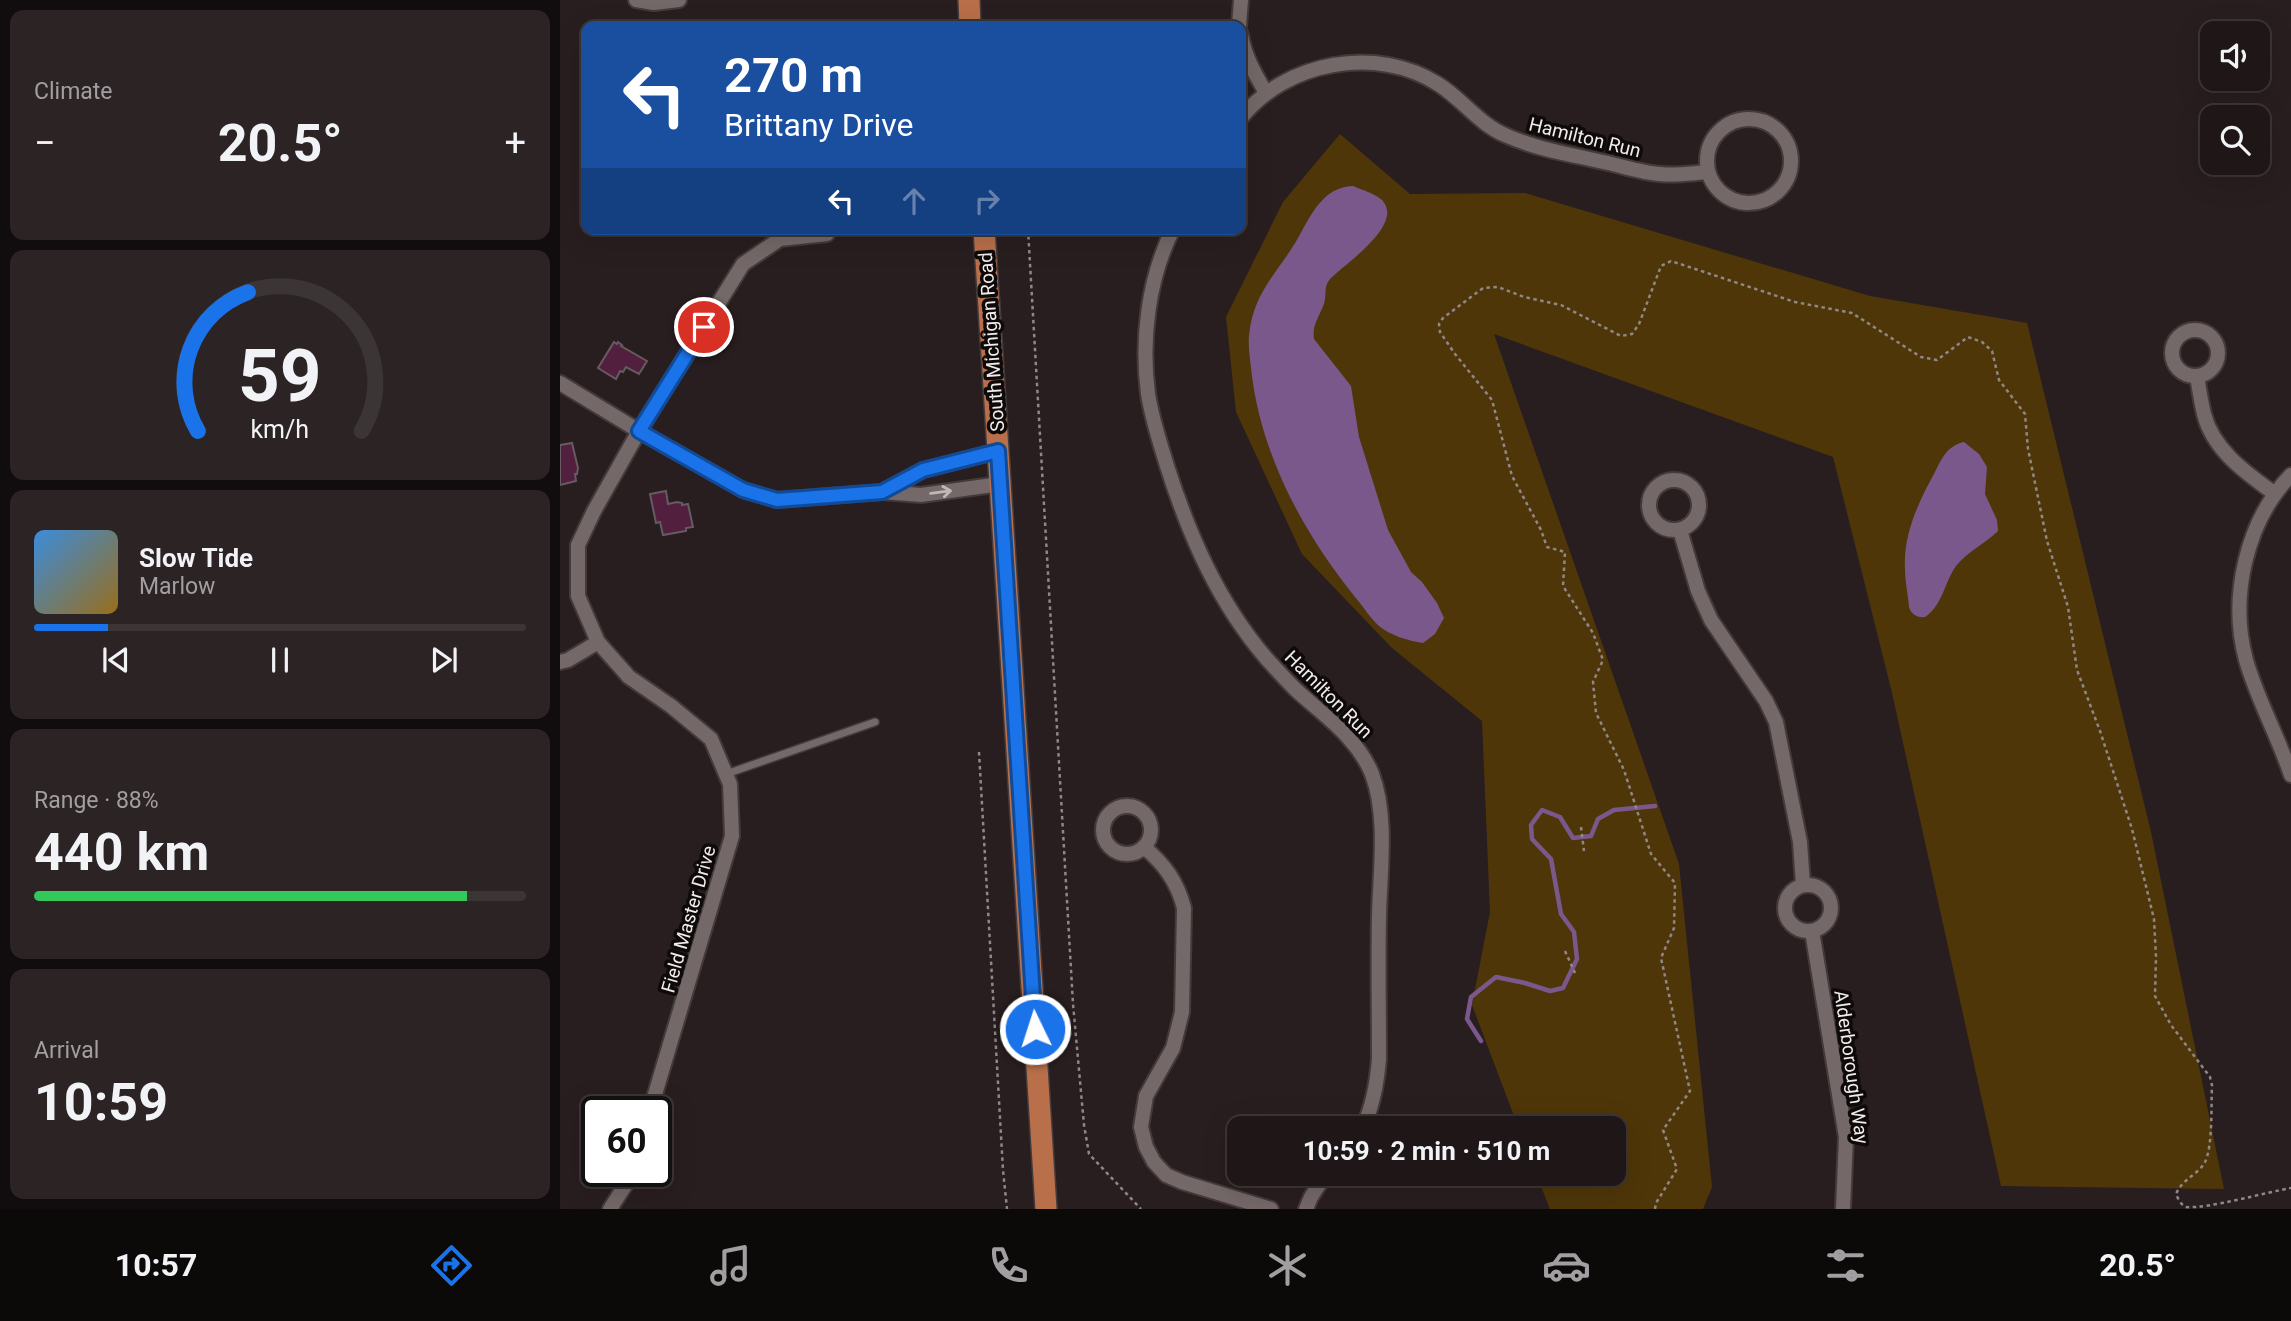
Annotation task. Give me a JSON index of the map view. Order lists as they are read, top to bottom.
{
  "streets": {
    "main road": ["South Michigan Road"],
    "street": ["Hamilton Run", "Field Master Drive", "Alderborough Way"]
  },
  "page": {
    "tile": [
      "Climate",
      ["Range · 88%", "440 km"],
      ["Arrival", "10:59"]
    ],
    "turn": ["270 m", "Brittany Drive"],
    "heat": ["−", "20.5°", "+"],
    "song": ["Slow Tide", "Marlow"],
    "limit": "60",
    "trip": "10:59 · 2 min · 510 m",
    "tabs": ["10:57", "20.5°"],
    "gauge": ["59", "km/h"]
  }
}
